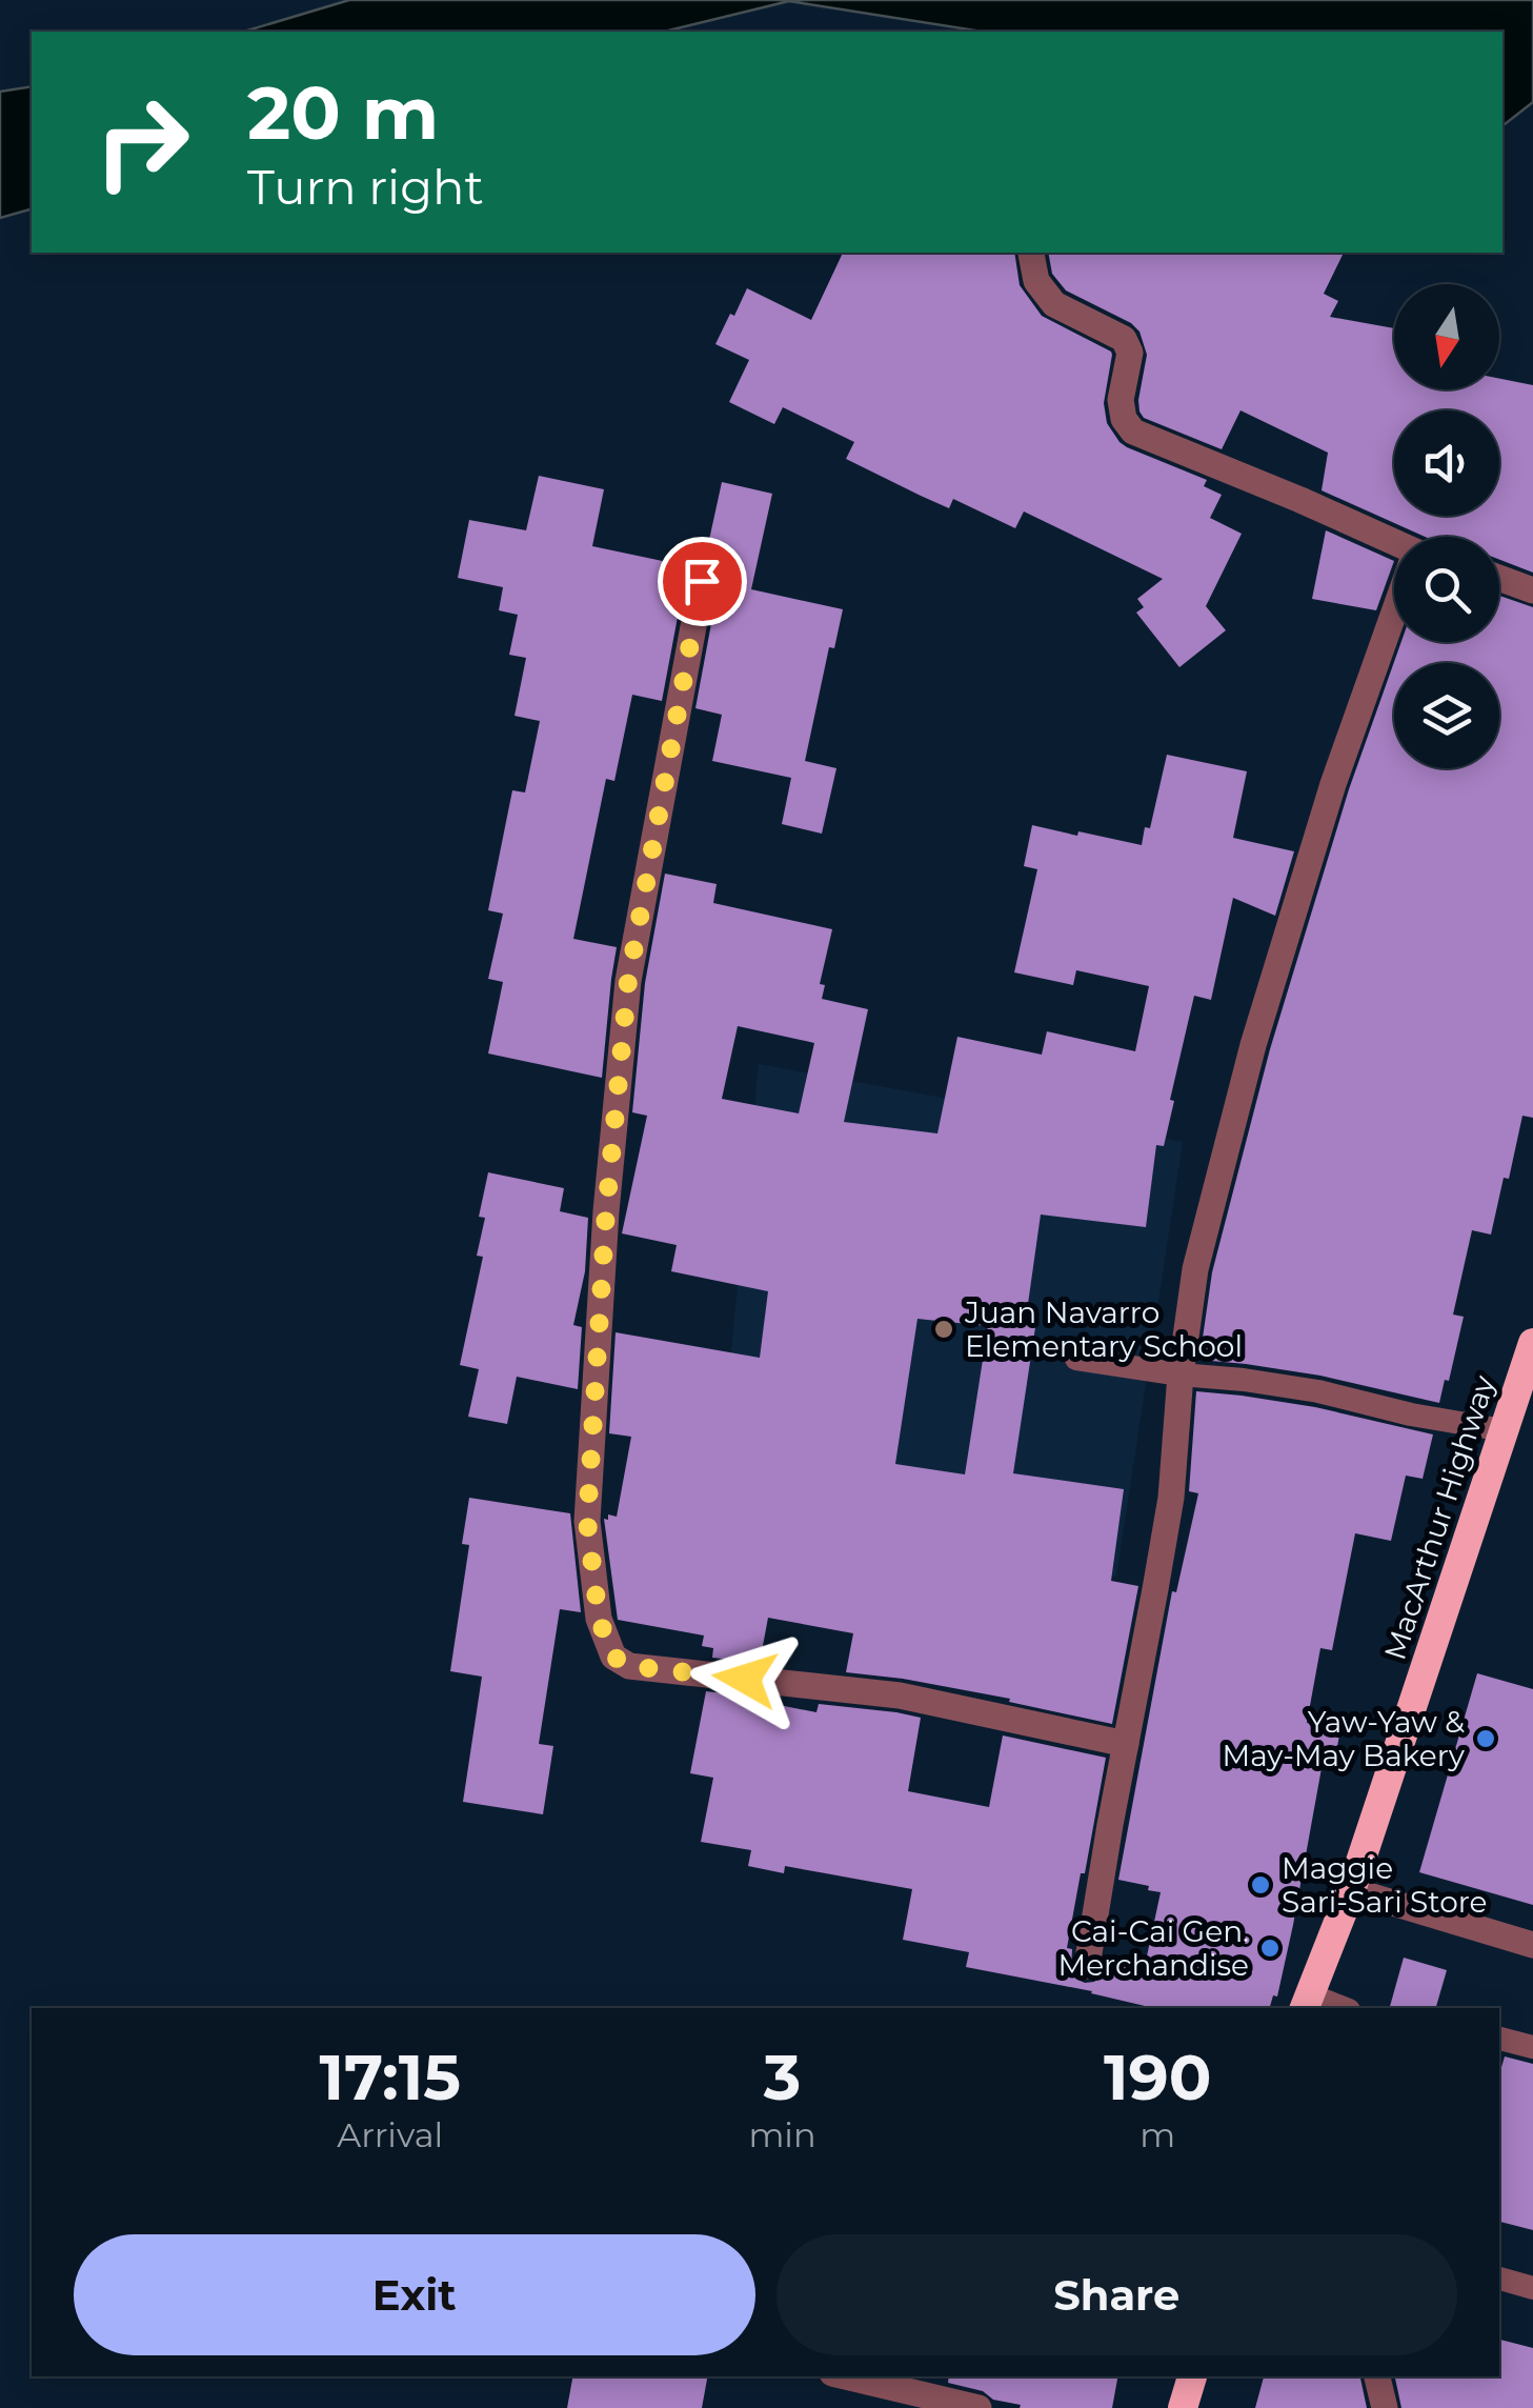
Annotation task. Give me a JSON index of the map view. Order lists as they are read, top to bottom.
{
  "streets": {
    "highway": ["MacArthur Highway"]
  },
  "places": [
    "Juan Navarro Elementary School",
    "Yaw-Yaw & May-May Bakery",
    "Maggie Sari-Sari Store",
    "Cai-Cai Gen. Merchandise"
  ],
  "north": "bottom",
  "page": {
    "turn": ["20 m", "Turn right"],
    "eta": [
      "17:15",
      "Arrival",
      "3",
      "min",
      "190",
      "m"
    ],
    "buttons": ["Exit", "Share"]
  }
}
